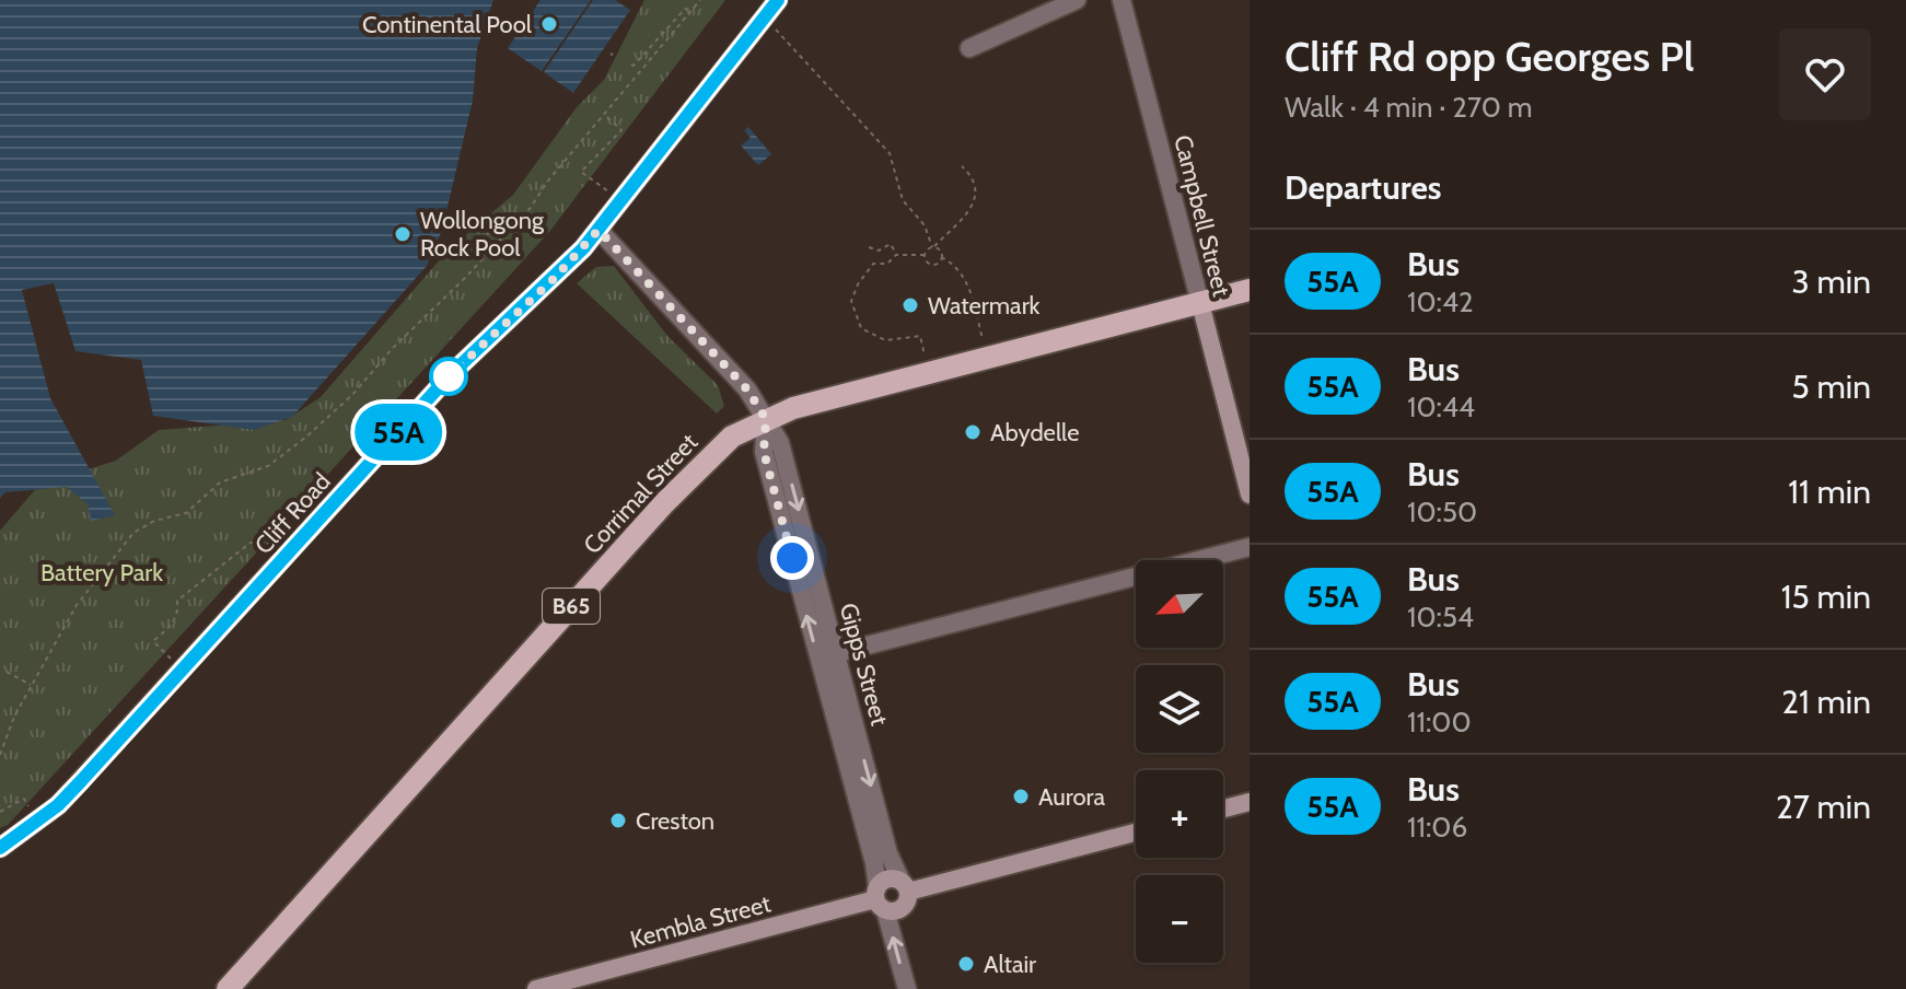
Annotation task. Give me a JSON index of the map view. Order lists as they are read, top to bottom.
{
  "streets": {
    "main road": [
      "Campbell Street",
      "Corrimal Street",
      "Cliff Road",
      "B65",
      "Kembla Street"
    ],
    "street": ["Gipps Street"]
  },
  "crossings": [
    ["Campbell Street", "Corrimal Street"],
    ["Corrimal Street", "Gipps Street"],
    ["Gipps Street", "Kembla Street"]
  ],
  "parks": ["Battery Park"],
  "places": [
    "Continental Pool",
    "Wollongong Rock Pool",
    "Watermark",
    "Abydelle",
    "Aurora",
    "Creston",
    "Altair"
  ],
  "lines": ["bus line 55A"],
  "north": "bottom left",
  "page": {
    "on_map": "55A",
    "heading": [
      ["Cliff Rd opp Georges Pl", "Walk · 4 min · 270 m"],
      "Departures"
    ],
    "list": [
      {
        "mark": "55A",
        "name": "Bus",
        "note": "10:42",
        "value": "3 min"
      },
      {
        "mark": "55A",
        "name": "Bus",
        "note": "10:44",
        "value": "5 min"
      },
      {
        "mark": "55A",
        "name": "Bus",
        "note": "10:50",
        "value": "11 min"
      },
      {
        "mark": "55A",
        "name": "Bus",
        "note": "10:54",
        "value": "15 min"
      },
      {
        "mark": "55A",
        "name": "Bus",
        "note": "11:00",
        "value": "21 min"
      },
      {
        "mark": "55A",
        "name": "Bus",
        "note": "11:06",
        "value": "27 min"
      }
    ],
    "map_buttons": ["+", "−"]
  }
}
